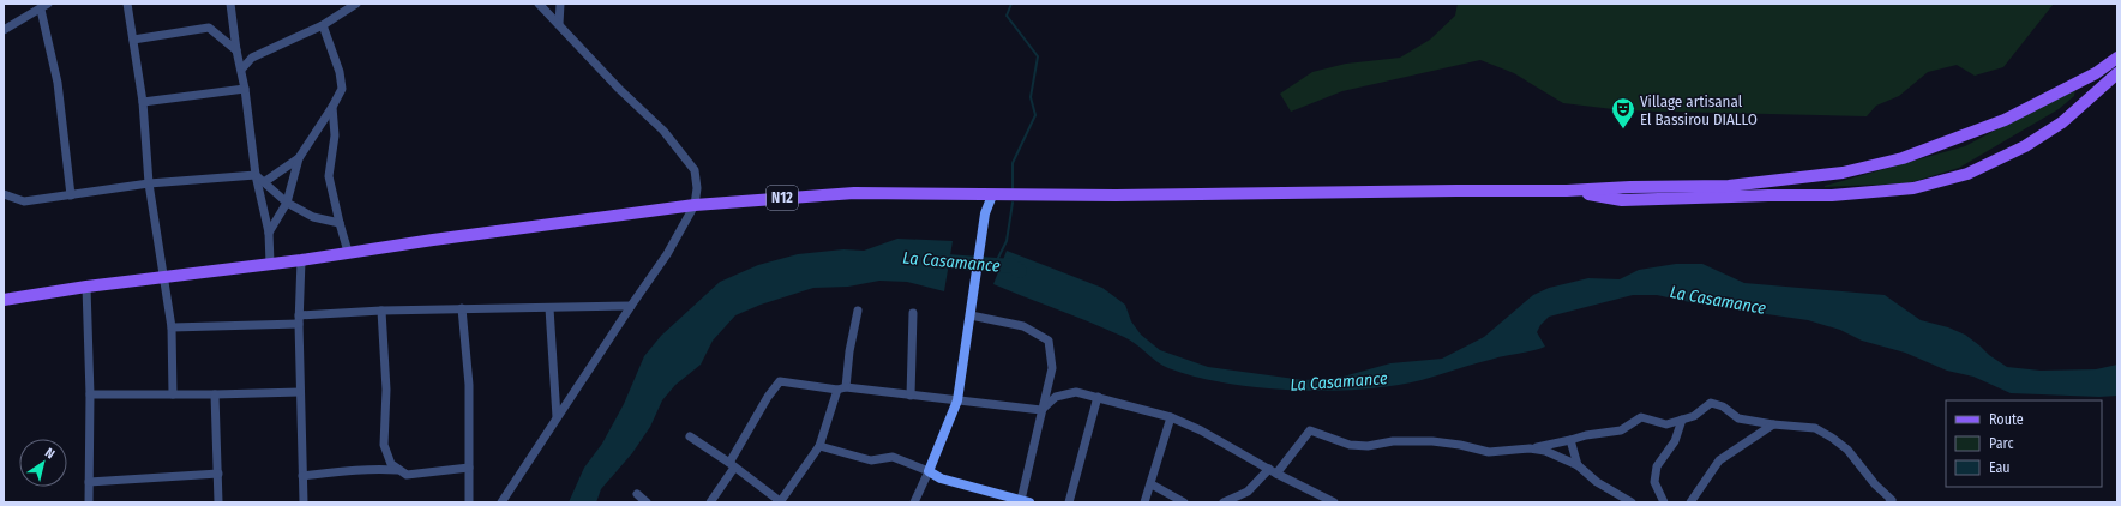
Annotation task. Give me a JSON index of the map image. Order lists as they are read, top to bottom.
{
  "streets": {
    "main road": ["N12"]
  },
  "water": ["La Casamance"],
  "places": {
    "theatre": ["Village artisanal El Bassirou DIALLO"]
  },
  "legend": ["Route", "Parc", "Eau"],
  "north": "top right"
}
